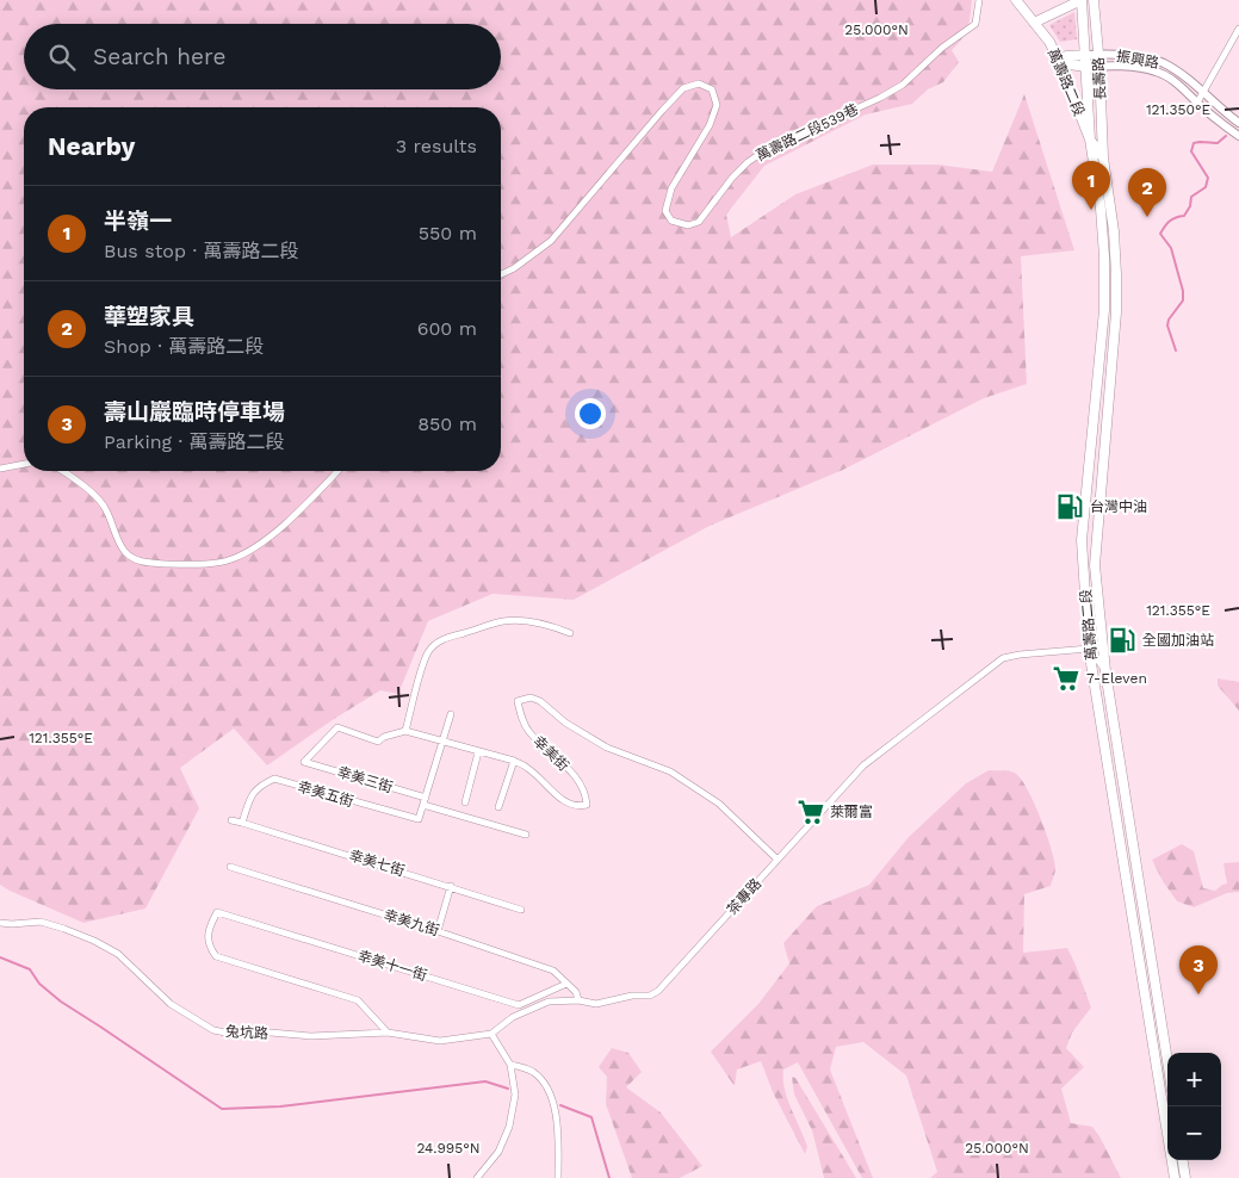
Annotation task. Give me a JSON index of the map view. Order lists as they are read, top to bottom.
{
  "streets": {
    "main road": ["長壽路", "萬壽路二段"],
    "street": [
      "振興路",
      "萬壽路二段539巷",
      "幸美街",
      "幸美三街",
      "幸美五街",
      "幸美七街",
      "茶專路",
      "幸美九街",
      "幸美十一街",
      "兔坑路"
    ]
  },
  "crossings": [
    ["振興路", "長壽路"],
    ["長壽路", "萬壽路二段"],
    ["萬壽路二段", "茶專路"],
    ["幸美街", "幸美三街"],
    ["幸美街", "茶專路"],
    ["幸美三街", "幸美五街"],
    ["幸美五街", "幸美七街"],
    ["茶專路", "幸美九街"],
    ["茶專路", "兔坑路"],
    ["幸美九街", "幸美十一街"],
    ["幸美十一街", "兔坑路"]
  ],
  "places": {
    "fuel station": ["台灣中油", "全國加油站"],
    "supermarket": ["7-Eleven", "萊爾富"]
  },
  "page": {
    "search": "Search here",
    "heading": ["Nearby", "3 results"],
    "pins": ["1", "2", "3"],
    "list": [
      {
        "mark": "1",
        "name": "半嶺一",
        "note": "Bus stop · 萬壽路二段",
        "value": "550 m"
      },
      {
        "mark": "2",
        "name": "華塑家具",
        "note": "Shop · 萬壽路二段",
        "value": "600 m"
      },
      {
        "mark": "3",
        "name": "壽山巖臨時停車場",
        "note": "Parking · 萬壽路二段",
        "value": "850 m"
      }
    ],
    "map_buttons": ["+", "−"]
  },
  "coordinates": [
    "25.000°N",
    "121.350°E",
    "121.355°E",
    "24.995°N"
  ]
}
